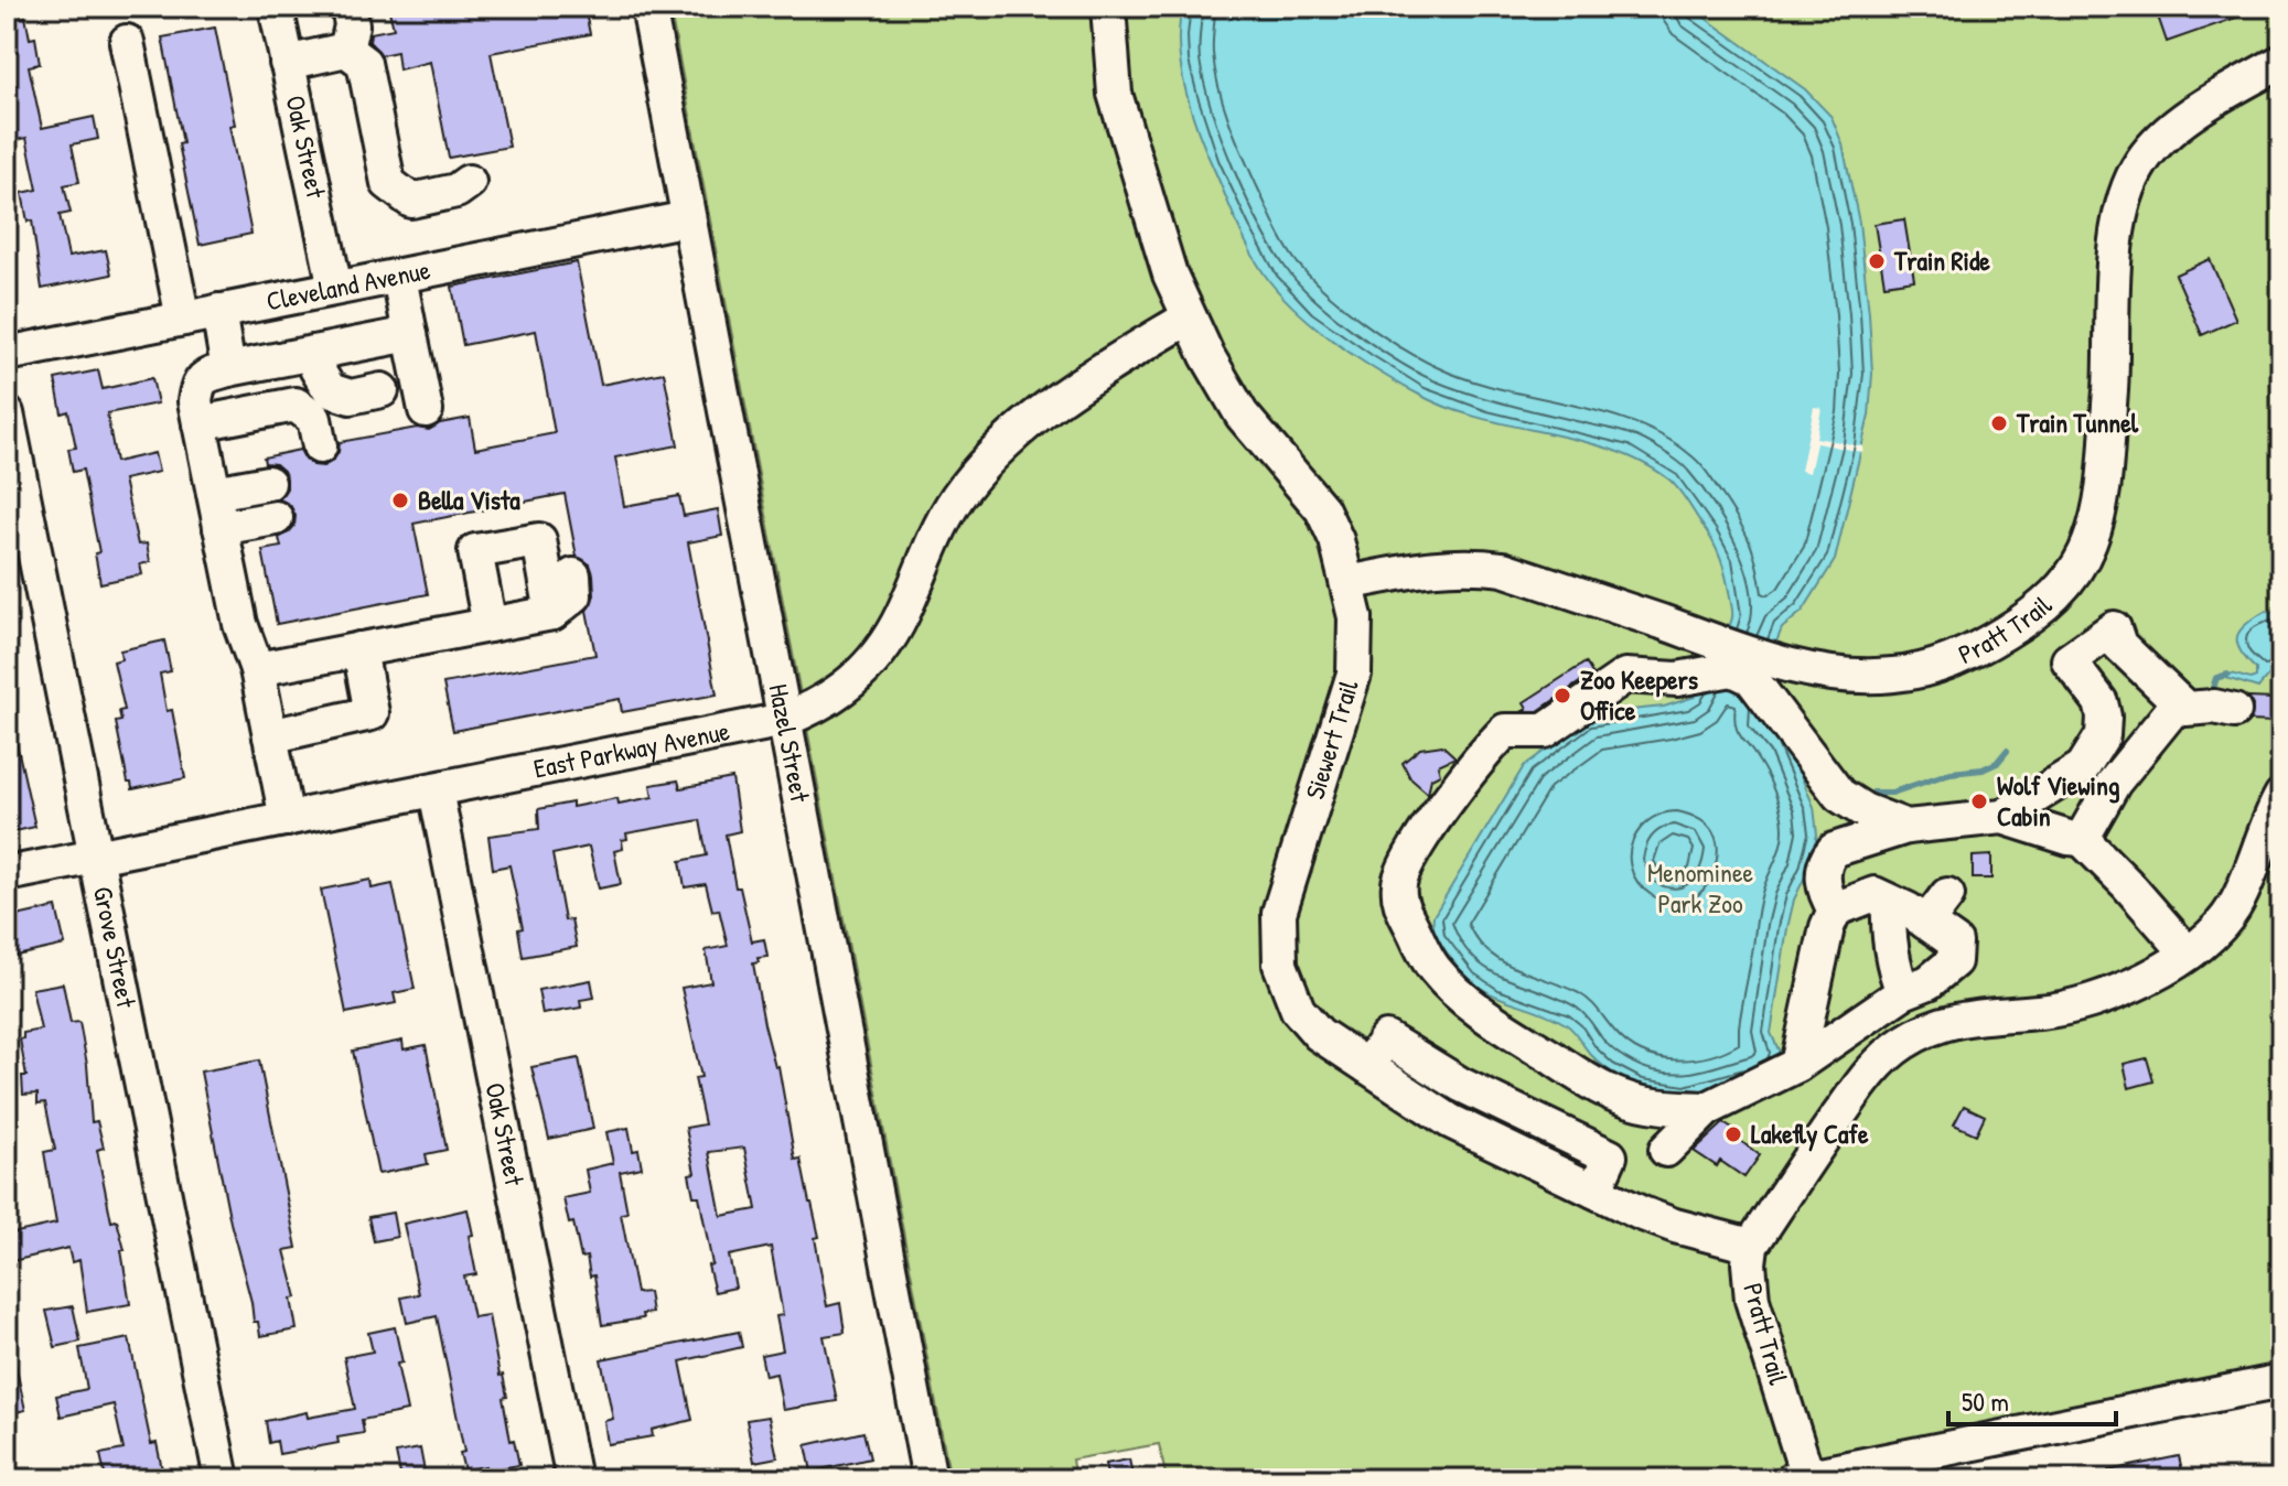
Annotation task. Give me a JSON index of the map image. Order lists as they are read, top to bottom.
{
  "streets": {
    "street": [
      "Oak Street",
      "Cleveland Avenue",
      "Pratt Trail",
      "Siewert Trail",
      "Hazel Street",
      "East Parkway Avenue",
      "Grove Street"
    ]
  },
  "crossings": [
    ["Oak Street", "Cleveland Avenue"],
    ["Oak Street", "East Parkway Avenue"],
    ["Cleveland Avenue", "Hazel Street"],
    ["Pratt Trail", "Siewert Trail"],
    ["Siewert Trail", "East Parkway Avenue"],
    ["Hazel Street", "East Parkway Avenue"],
    ["East Parkway Avenue", "Grove Street"]
  ],
  "parks": ["Menominee Park Zoo"],
  "places": [
    "Train Ride",
    "Train Tunnel",
    "Bella Vista",
    "Zoo Keepers Office",
    "Wolf Viewing Cabin",
    "Lakefly Cafe"
  ],
  "scale_bar": "50 m"
}
